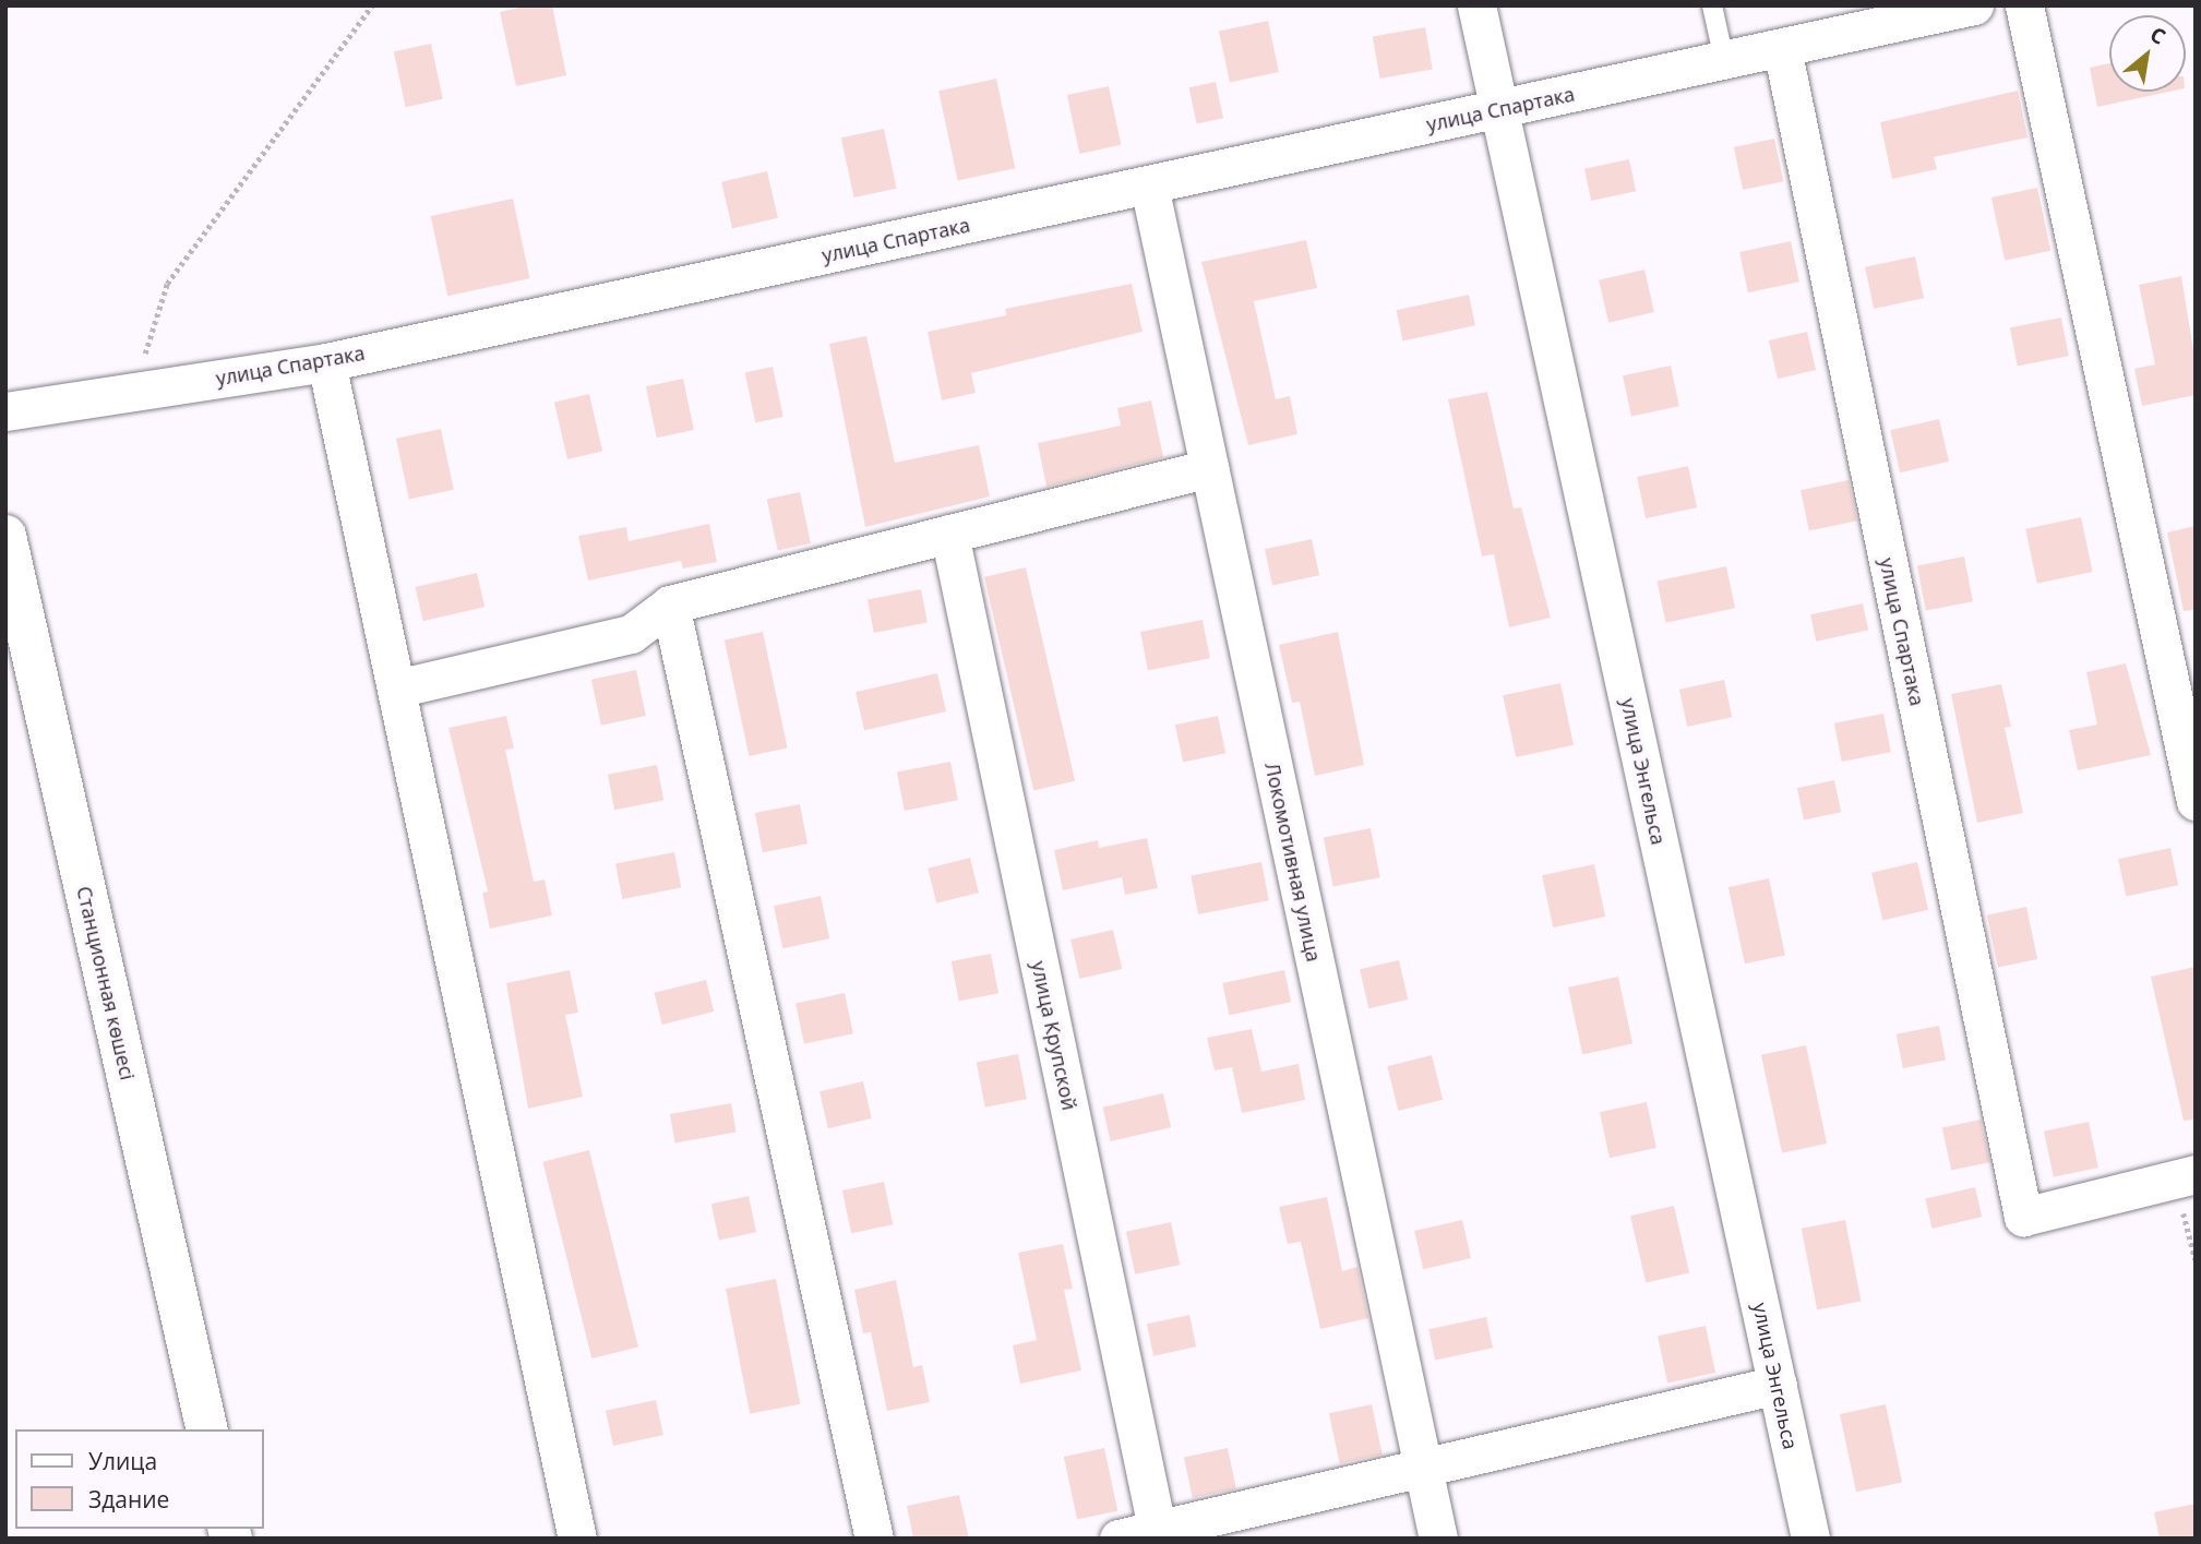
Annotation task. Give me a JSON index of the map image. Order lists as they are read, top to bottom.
{
  "streets": {
    "street": [
      "улица Спартака",
      "улица Энгельса",
      "Локомотивная улица",
      "Станционная көшесі",
      "улица Крупской"
    ]
  },
  "crossings": [
    ["улица Спартака", "улица Энгельса"],
    ["улица Спартака", "Локомотивная улица"]
  ],
  "legend": ["Улица", "Здание"],
  "north": "top right"
}
